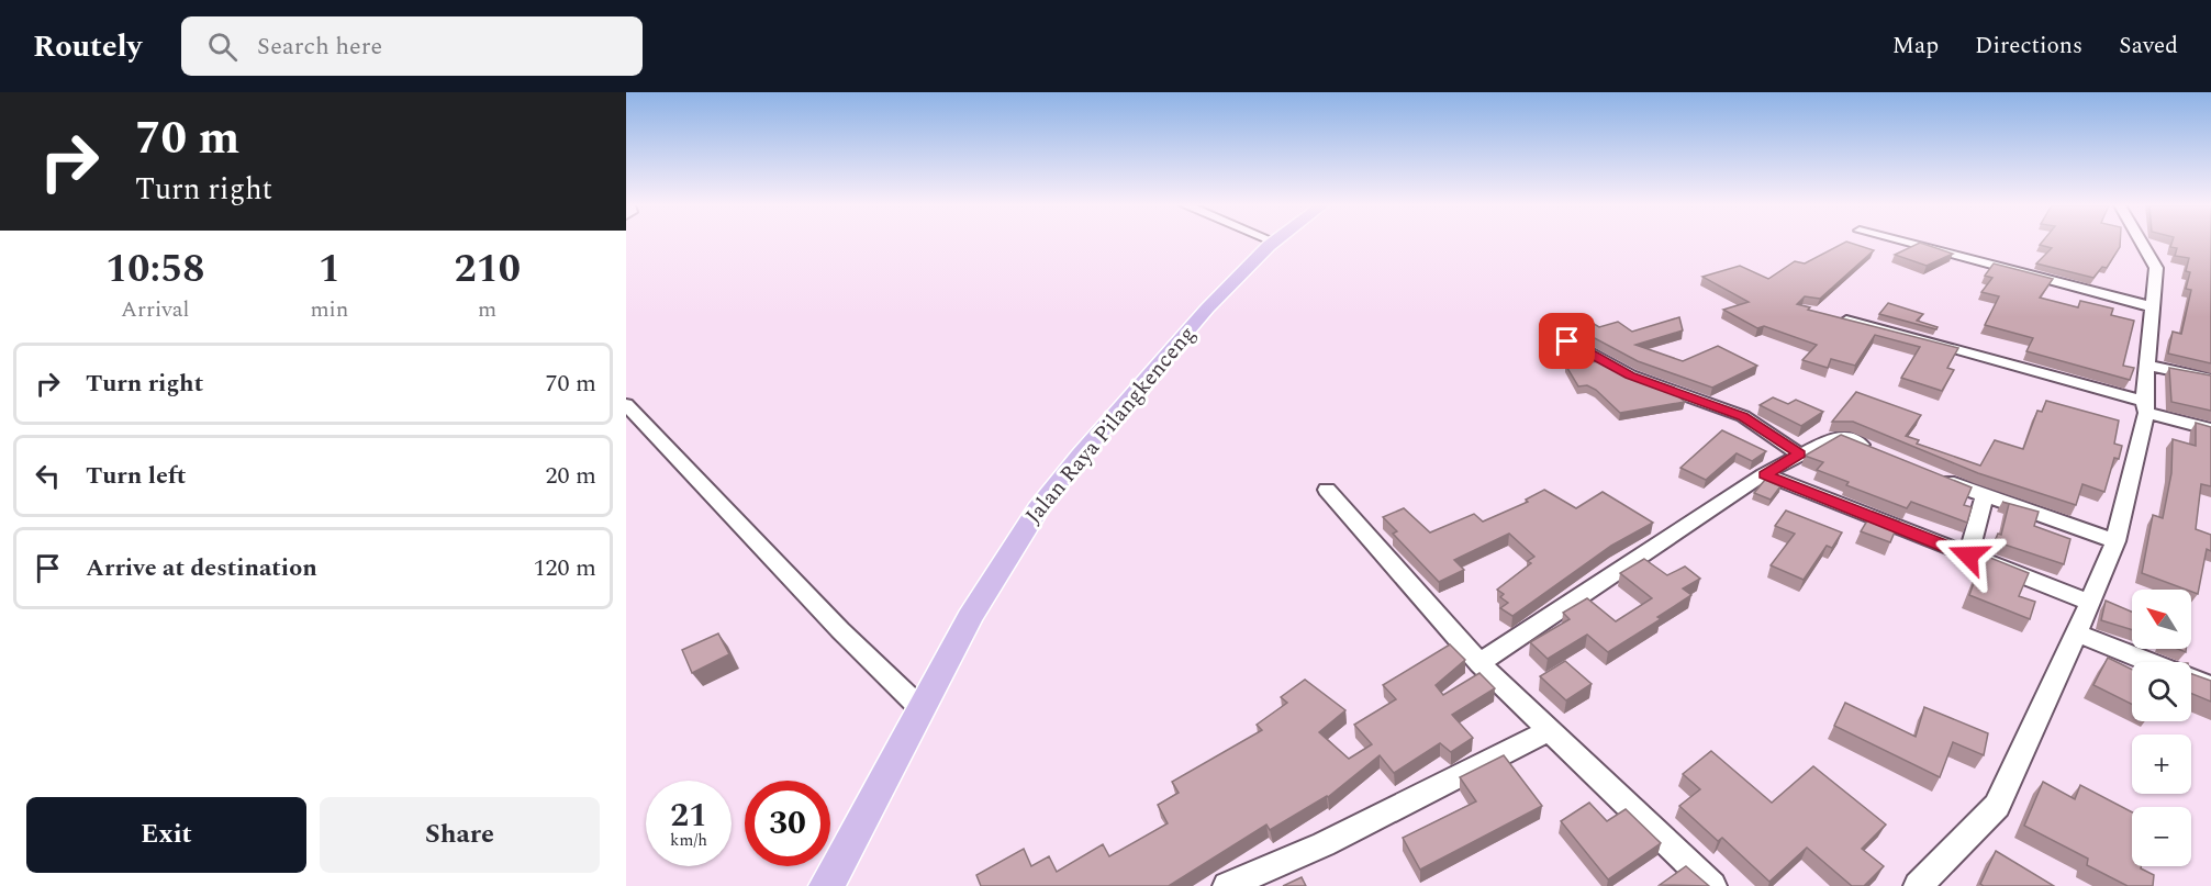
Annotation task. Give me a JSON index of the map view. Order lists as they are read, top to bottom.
{
  "streets": {
    "main road": ["Jalan Raya Pilangkenceng"]
  },
  "north": "top left",
  "page": {
    "header": "Routely",
    "search": "Search here",
    "nav": ["Map", "Directions", "Saved"],
    "turn": ["70 m", "Turn right"],
    "eta": [
      "10:58",
      "Arrival",
      "1",
      "min",
      "210",
      "m"
    ],
    "list": [
      {
        "name": "Turn right",
        "value": "70 m"
      },
      {
        "name": "Turn left",
        "value": "20 m"
      },
      {
        "name": "Arrive at destination",
        "value": "120 m"
      }
    ],
    "map_buttons": ["+", "−"],
    "speed": "21 km/h",
    "limit": "30",
    "buttons": ["Exit", "Share"]
  }
}
